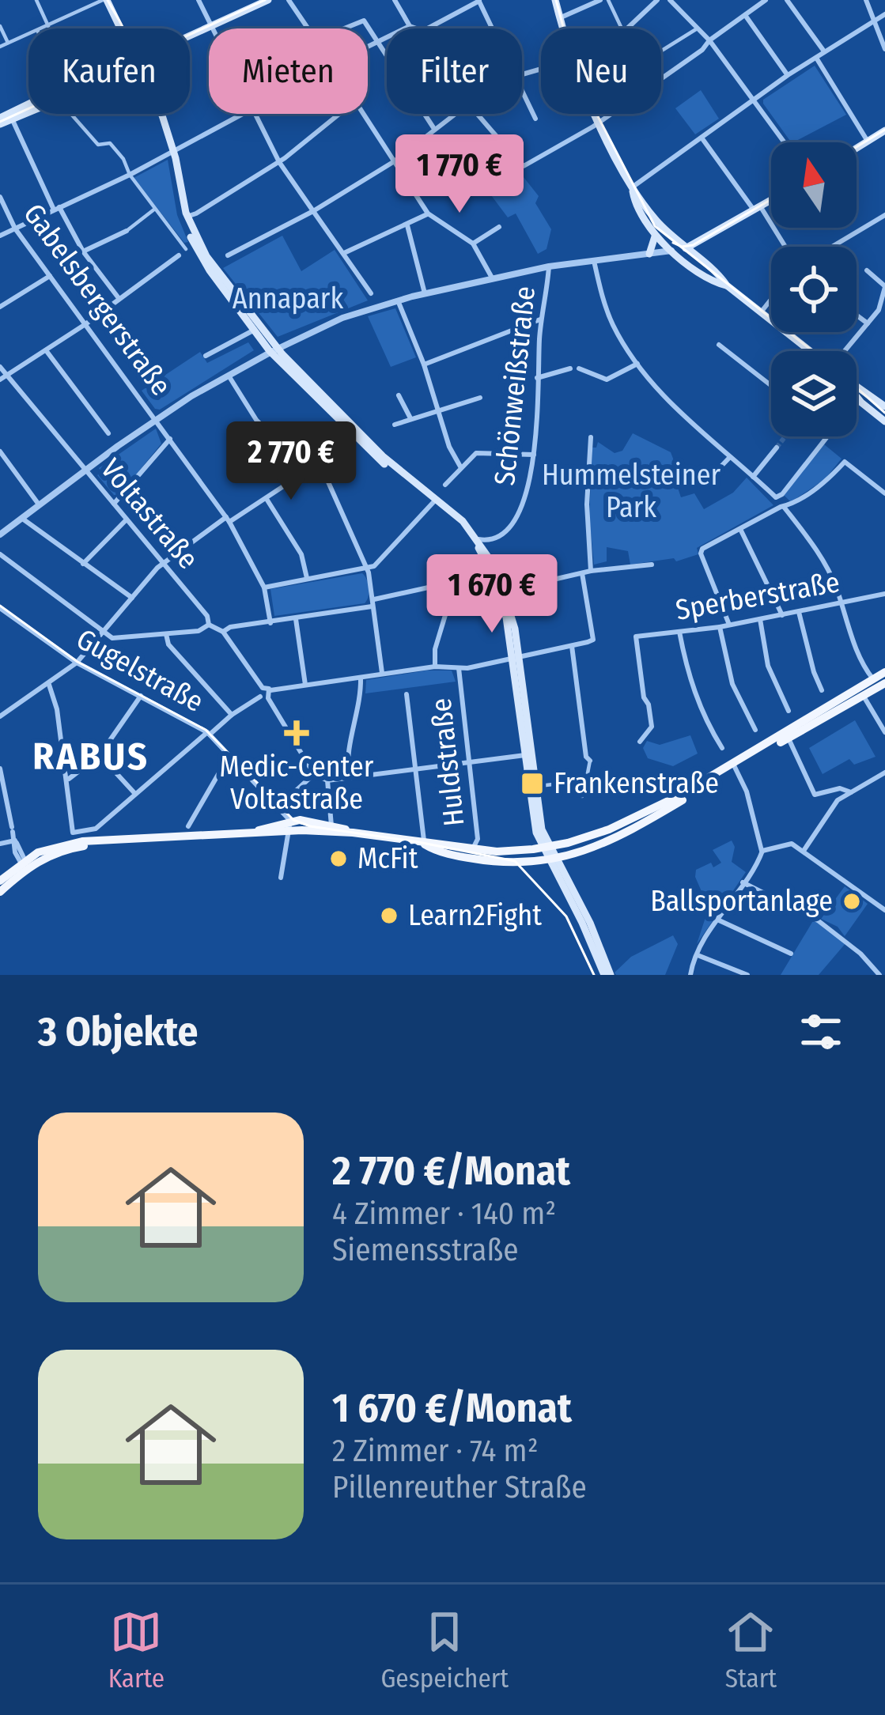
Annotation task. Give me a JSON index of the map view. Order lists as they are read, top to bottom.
{
  "streets": {
    "street": [
      "Gabelsbergerstraße",
      "Schönweißstraße",
      "Voltastraße",
      "Sperberstraße",
      "Gugelstraße",
      "Huldstraße"
    ]
  },
  "districts": ["RABUS"],
  "parks": ["Annapark", "Hummelsteiner Park"],
  "places": {
    "health": ["Medic-Center Voltastraße"],
    "transit": ["Frankenstraße"],
    "other": ["McFit", "Ballsportanlage", "Learn2Fight"]
  },
  "north": "top",
  "page": {
    "chip": [
      "Kaufen",
      "Mieten",
      "Filter",
      "Neu"
    ],
    "price": ["1 770 €", "2 770 €", "1 670 €"],
    "heading": "3 Objekte",
    "list": [
      {
        "name": "2 770 €/Monat",
        "note": "4 Zimmer · 140 m² · Siemensstraße"
      },
      {
        "name": "1 670 €/Monat",
        "note": "2 Zimmer · 74 m² · Pillenreuther Straße"
      }
    ],
    "tabs": ["Karte", "Gespeichert", "Start"]
  }
}
